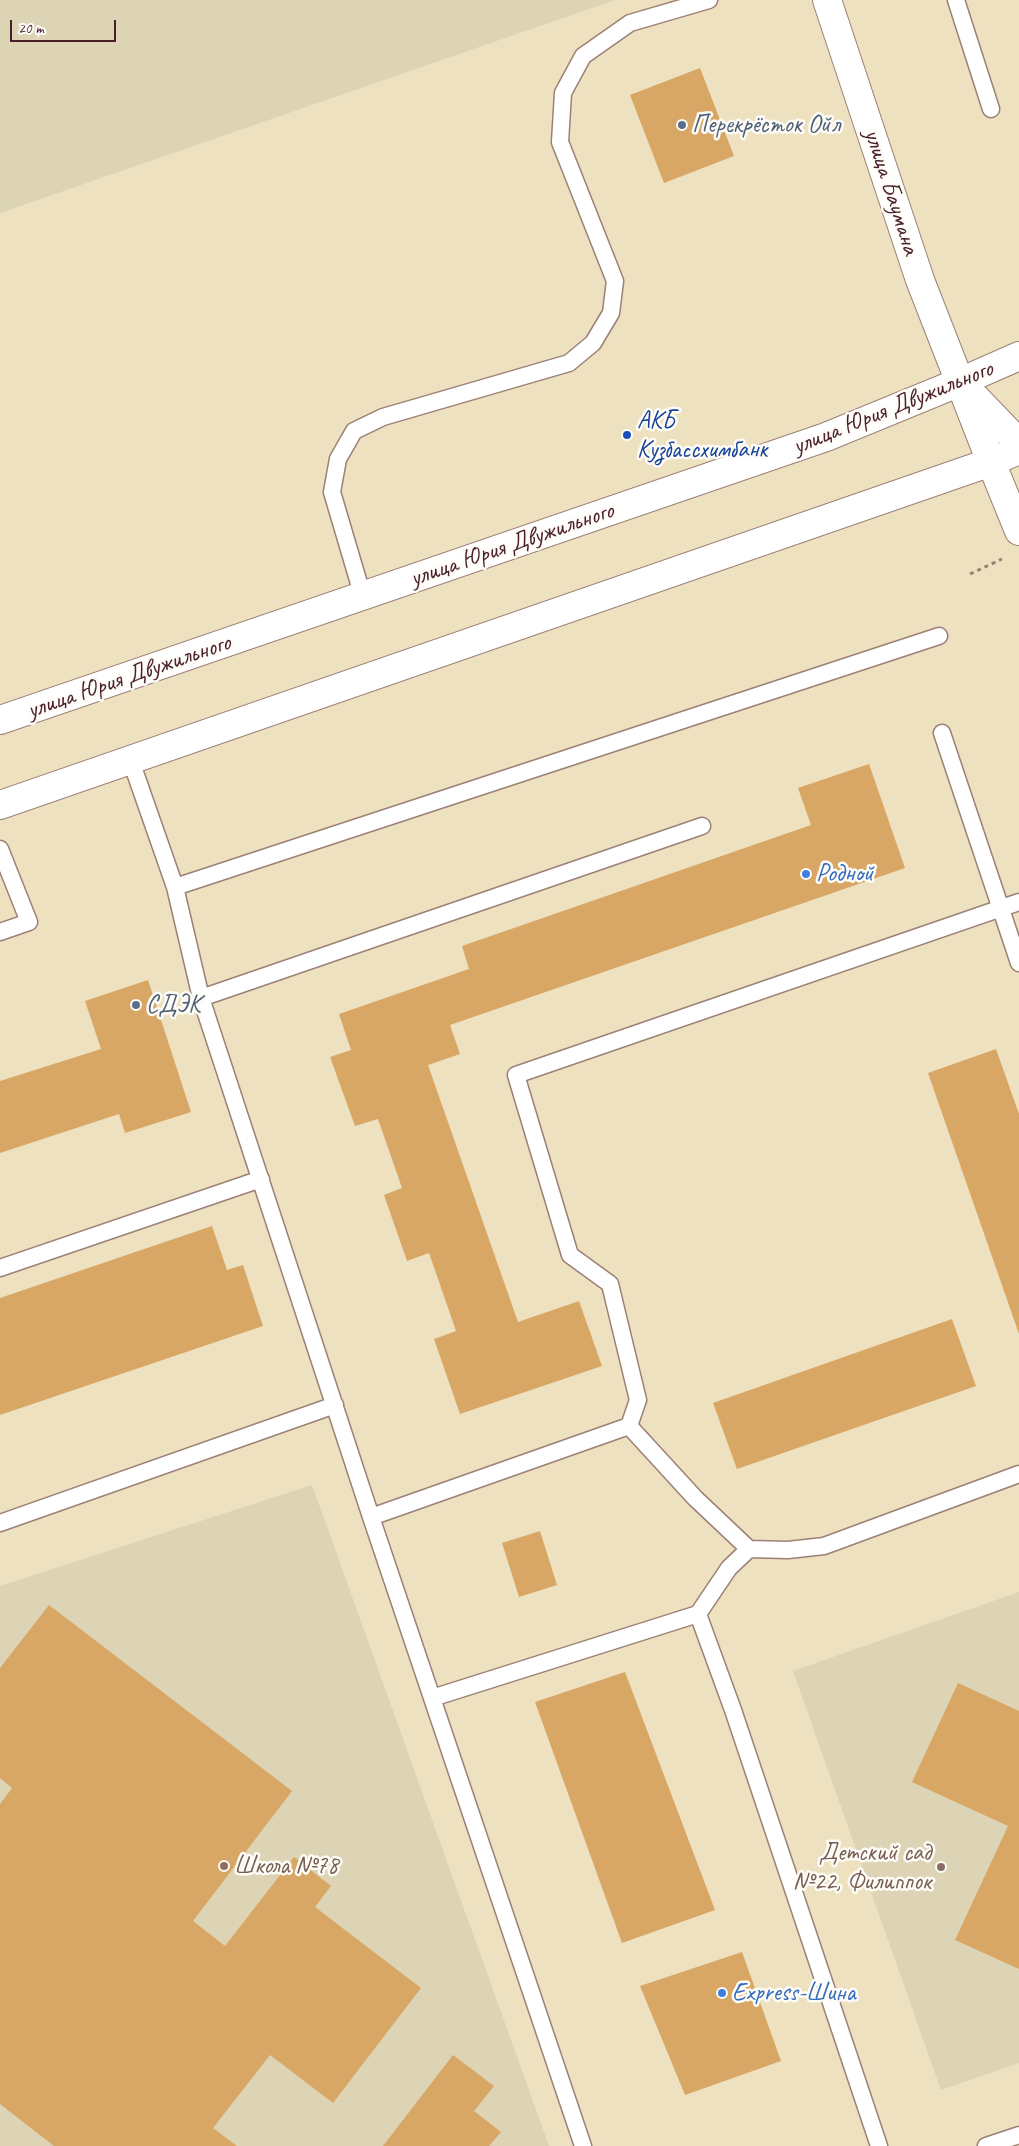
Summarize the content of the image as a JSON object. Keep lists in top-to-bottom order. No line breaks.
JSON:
{"streets":{"main road":["улица Баумана","улица Юрия Двужильного"]},"crossings":[["улица Баумана","улица Юрия Двужильного"]],"places":["Перекрёсток Ойл","АКБ Кузбассхимбанк","Родной","СДЭК","Школа №78","Детский сад №22, Филиппок","Express-Шина"],"scale_bar":"20 m"}
